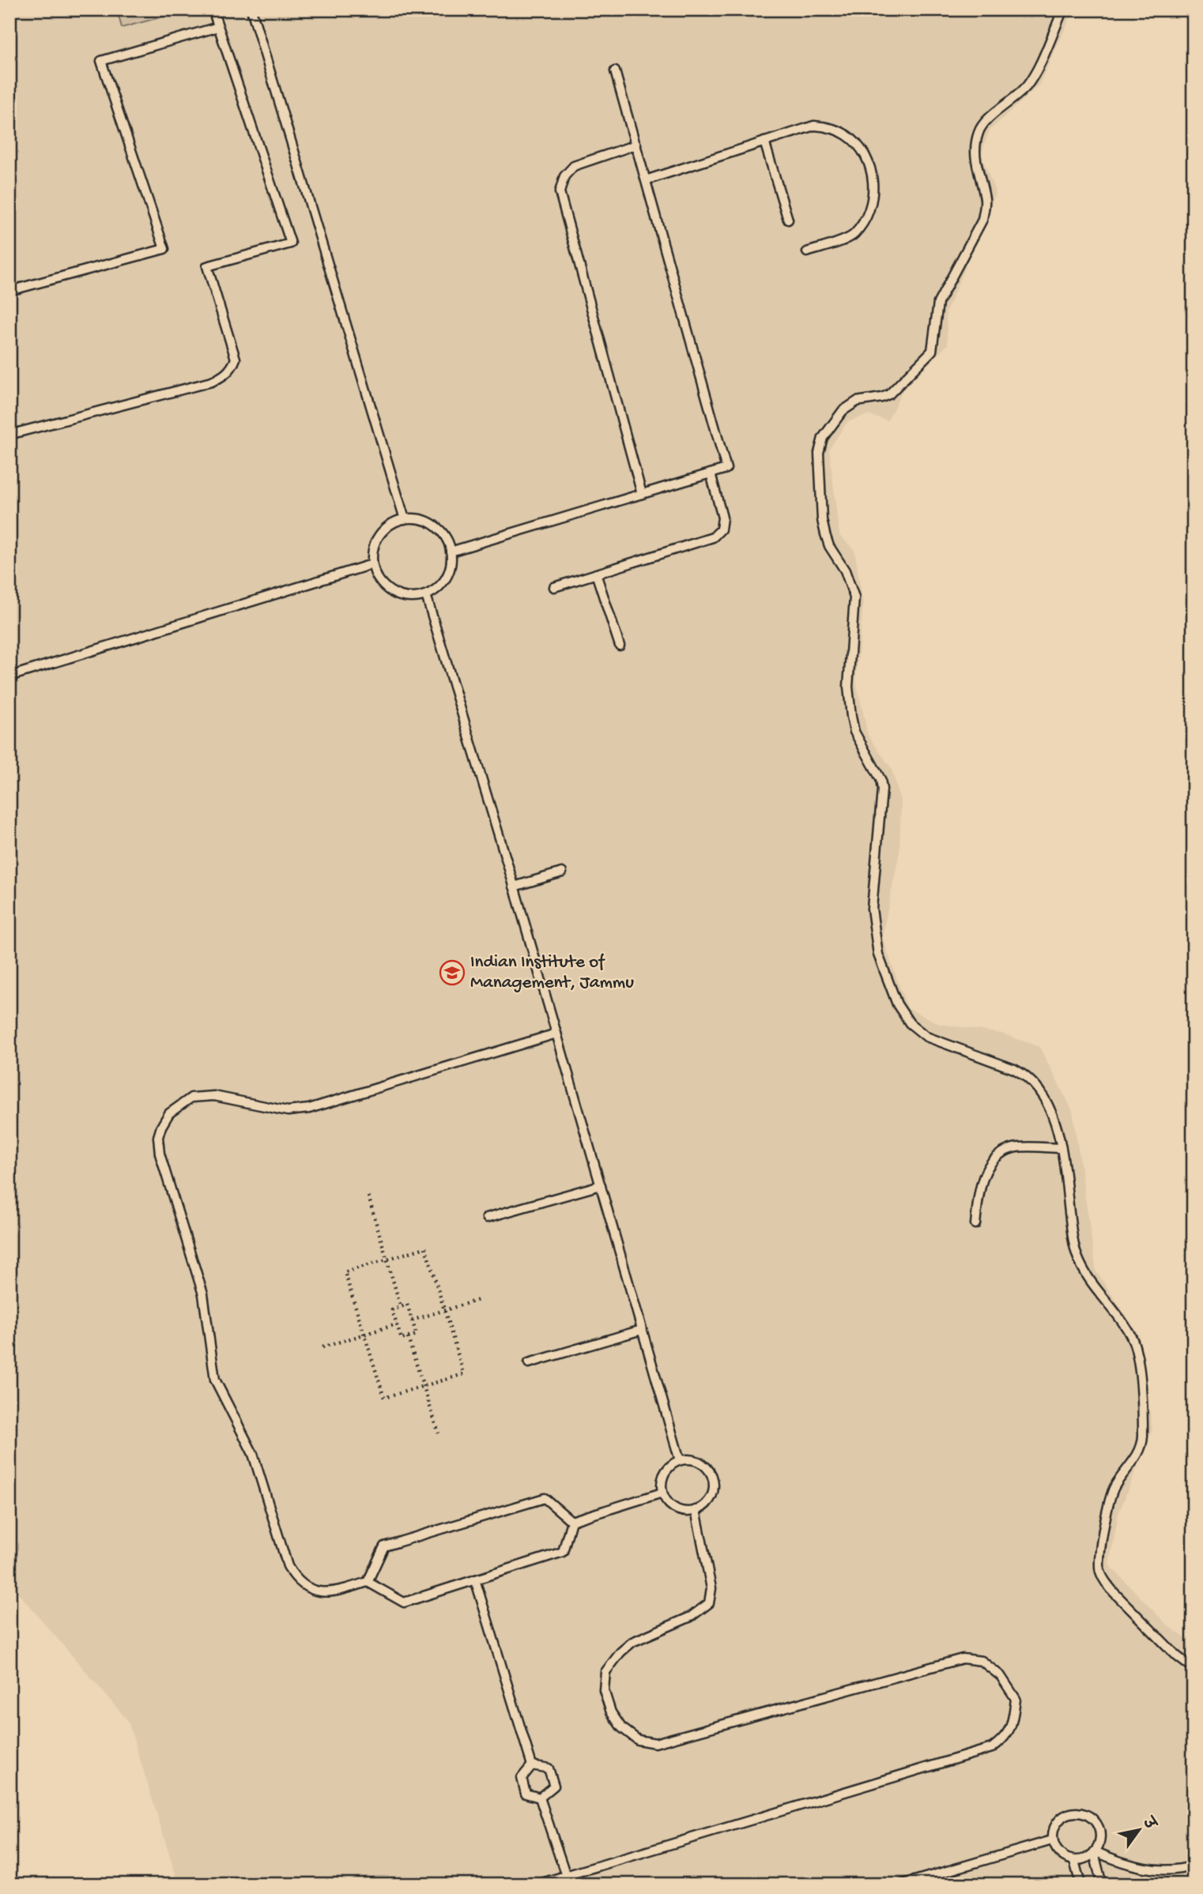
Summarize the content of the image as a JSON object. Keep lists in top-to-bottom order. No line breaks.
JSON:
{"places":{"school or university":["Indian Institute of Management, Jammu"]},"north":"top right"}
